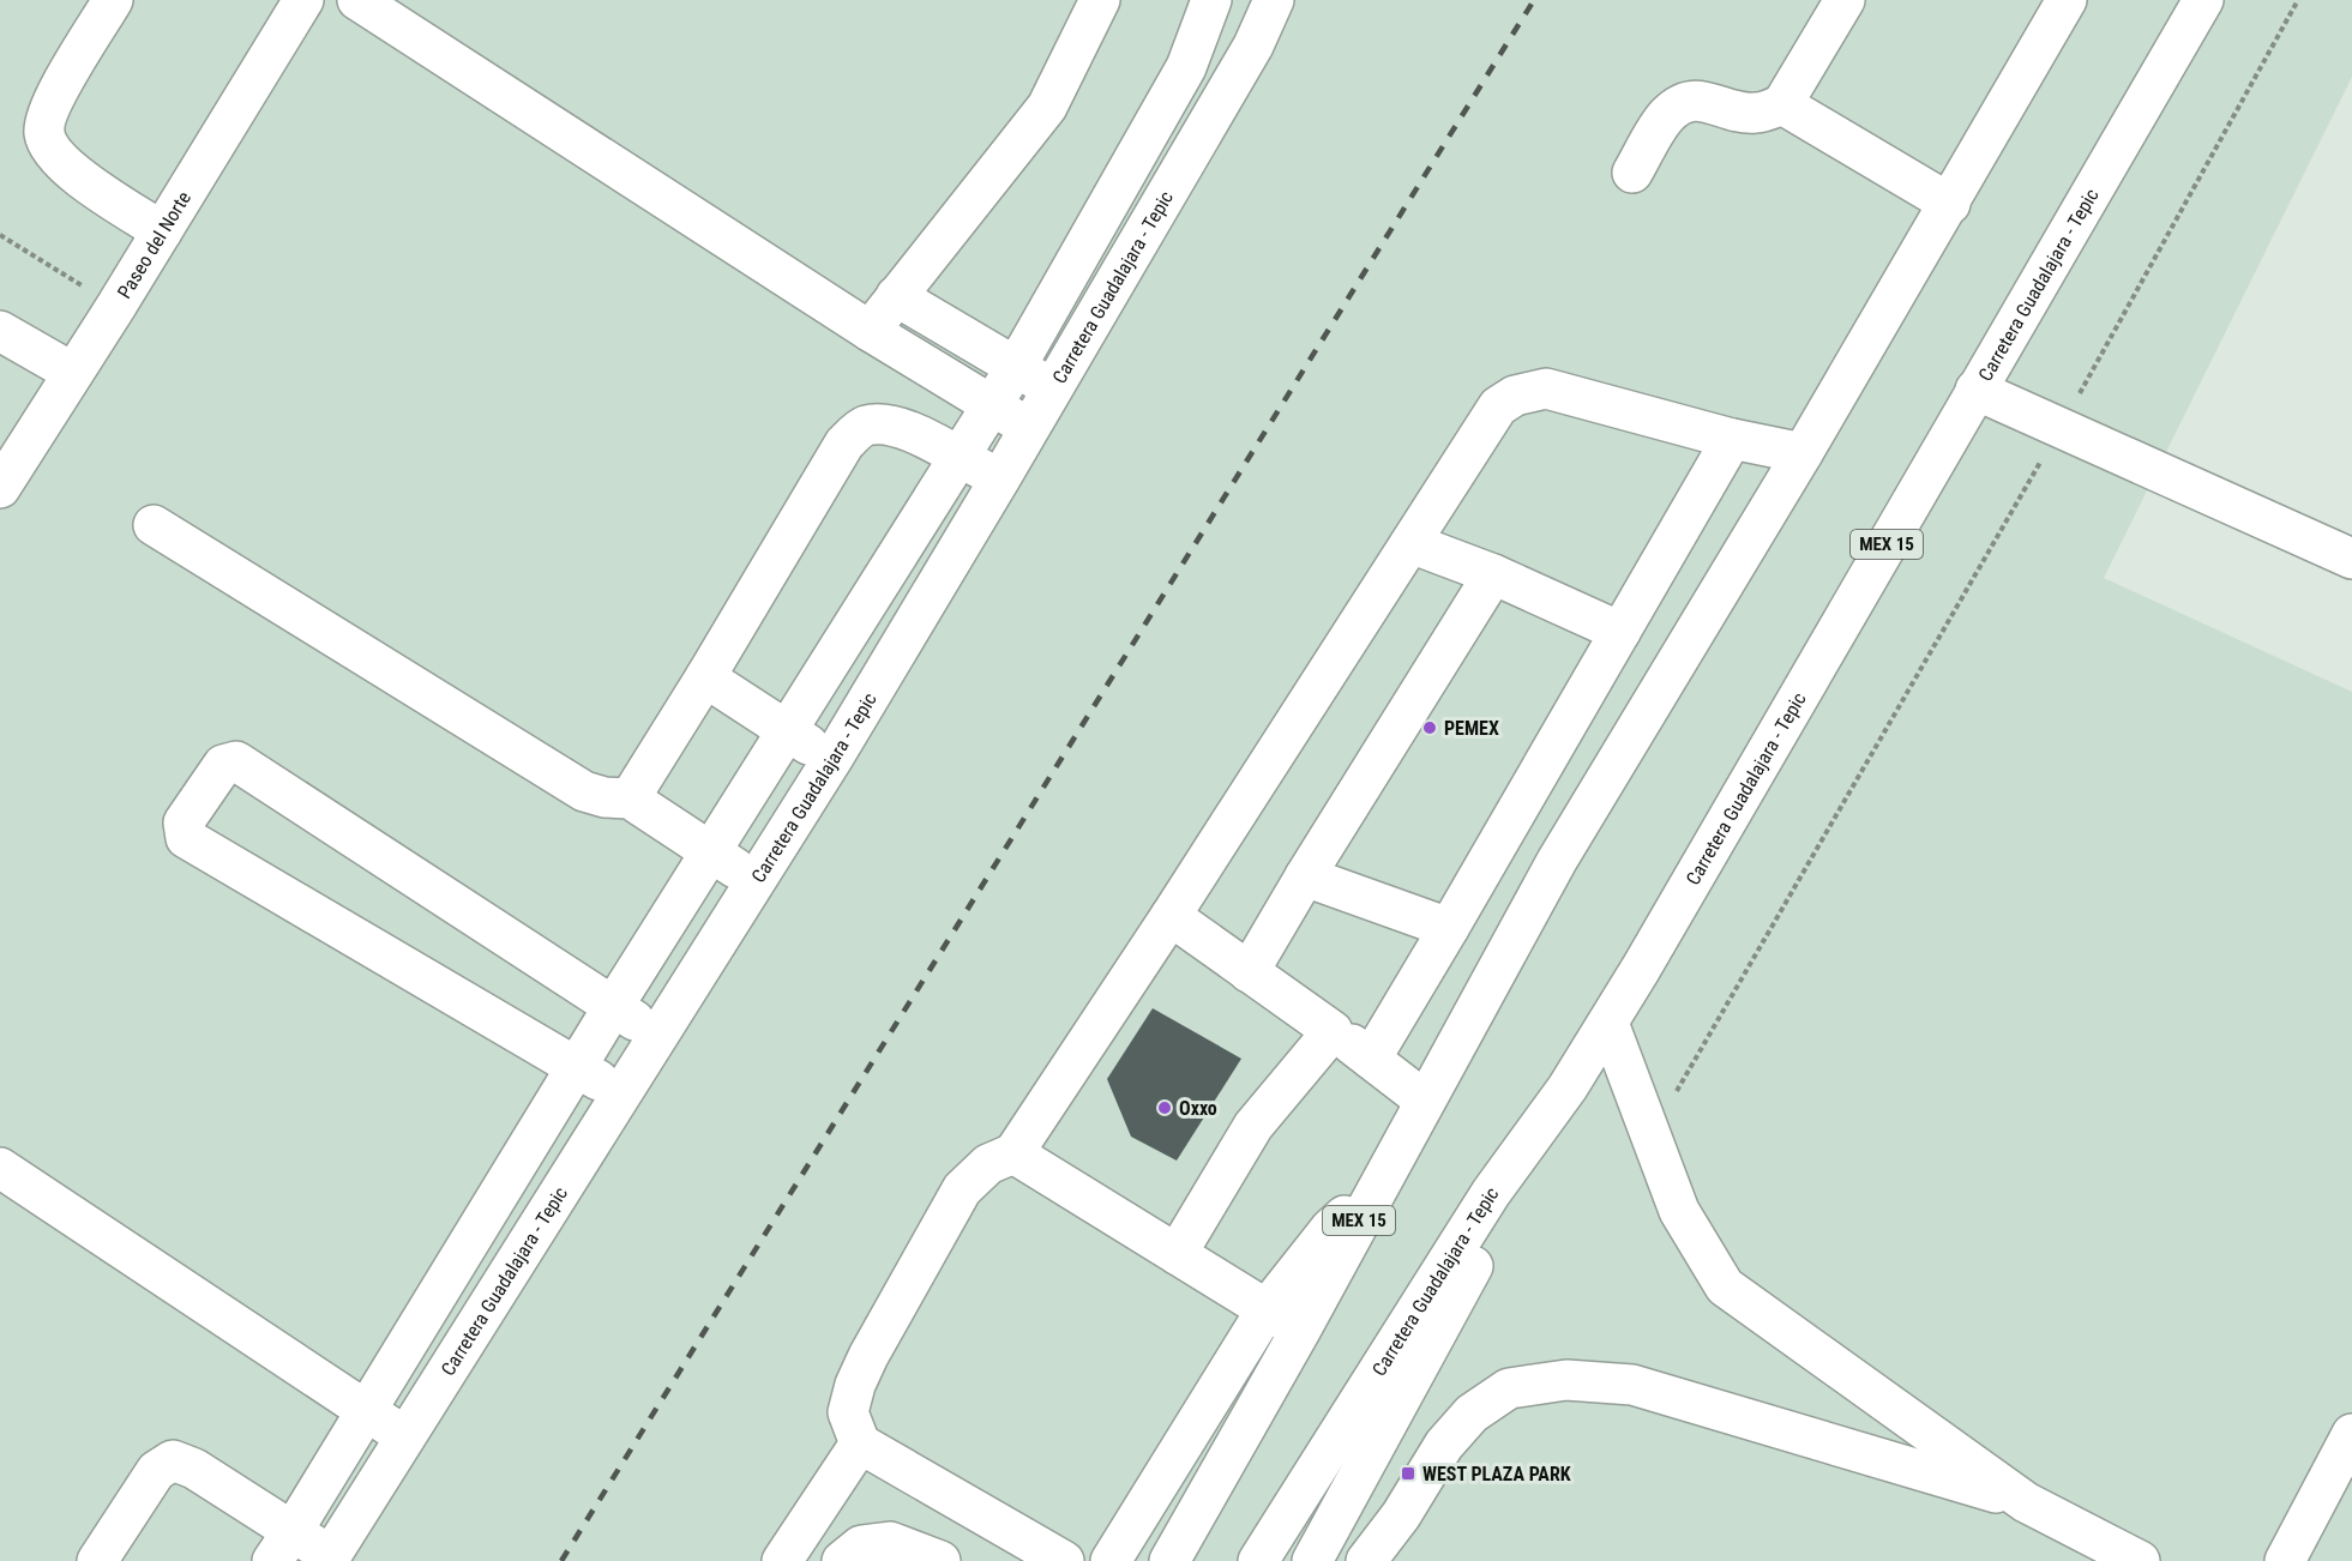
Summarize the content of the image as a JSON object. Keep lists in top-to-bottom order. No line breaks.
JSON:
{"streets":{"main road":["Paseo del Norte","Carretera Guadalajara - Tepic","MEX 15"]},"places":{"other":["PEMEX","Oxxo"],"transit":["WEST PLAZA PARK"]}}
